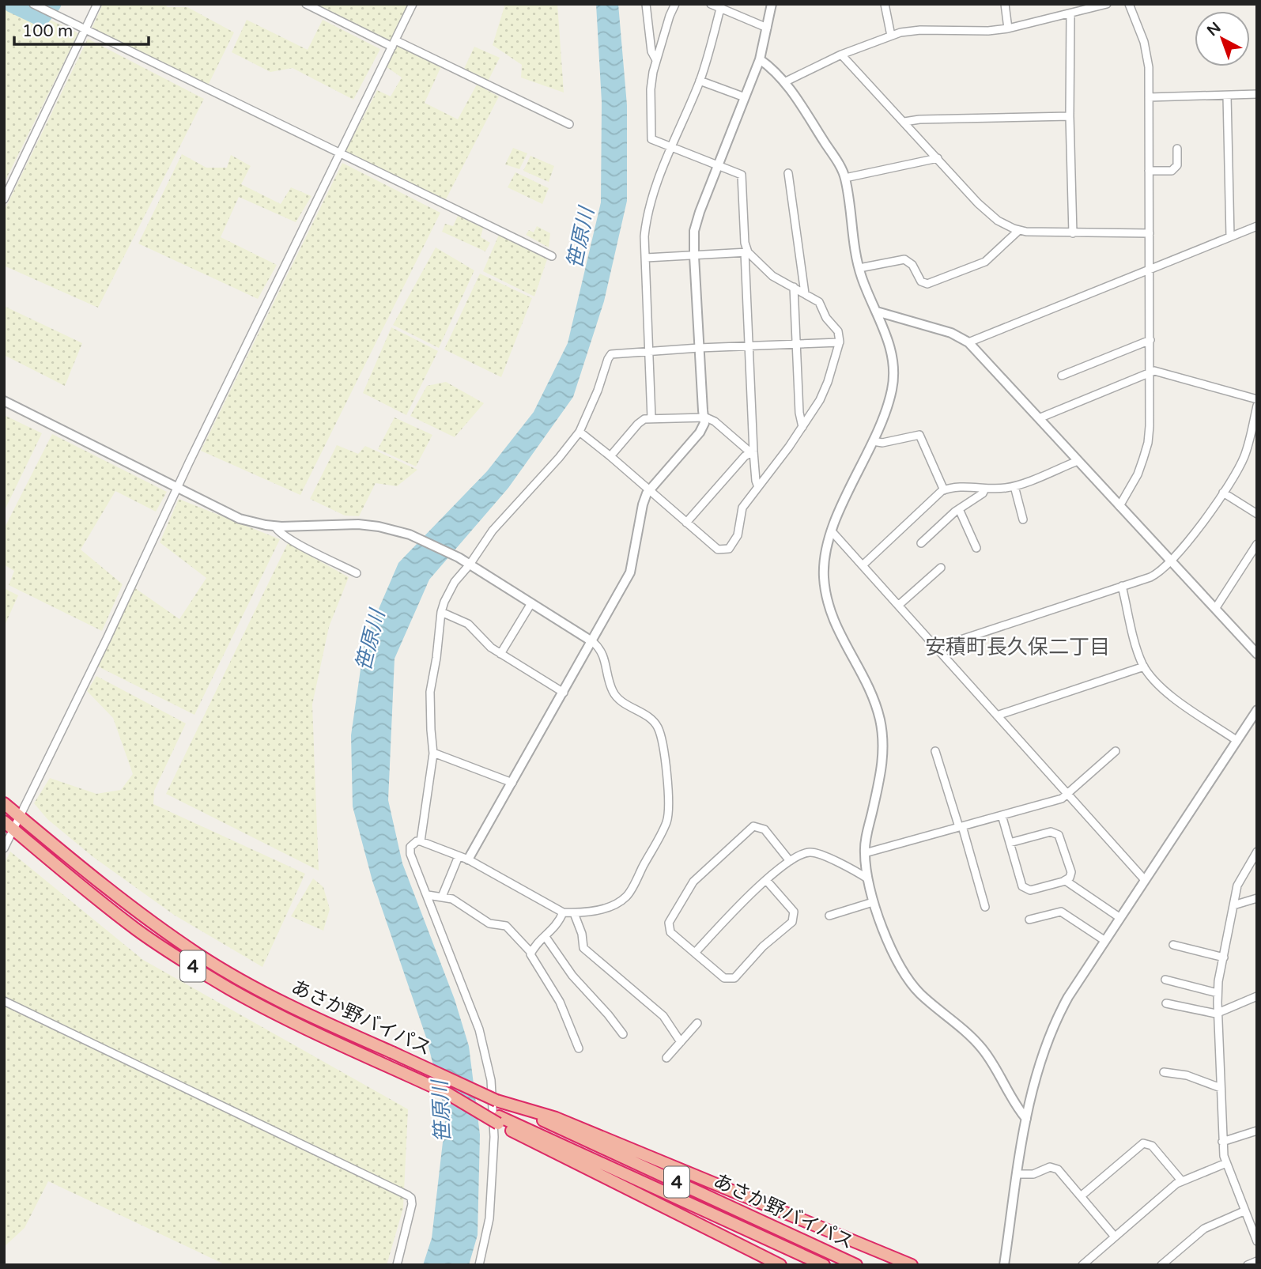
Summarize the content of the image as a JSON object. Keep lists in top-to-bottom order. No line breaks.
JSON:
{"streets":{"highway":["4","あさか野バイパス"]},"districts":["安積町長久保二丁目"],"water":["笹原川"],"scale_bar":"100 m","north":"top left"}
